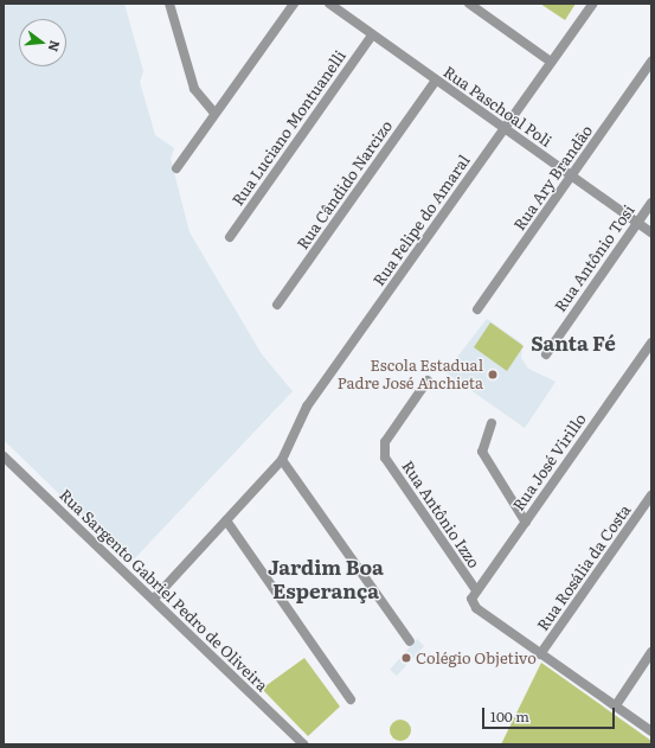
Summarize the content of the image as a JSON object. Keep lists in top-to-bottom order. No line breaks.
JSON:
{"streets":{"street":["Rua Paschoal Poli","Rua Luciano Montuanelli","Rua Ary Brandão","Rua Cândido Narcizo","Rua Felipe do Amaral","Rua Antônio Tosi","Rua José Virillo","Rua Antônio Izzo","Rua Rosália da Costa","Rua Sargento Gabriel Pedro de Oliveira"]},"crossings":[["Rua Paschoal Poli","Rua Luciano Montuanelli"],["Rua Paschoal Poli","Rua Ary Brandão"],["Rua Paschoal Poli","Rua Cândido Narcizo"],["Rua Paschoal Poli","Rua Felipe do Amaral"],["Rua Paschoal Poli","Rua Antônio Tosi"],["Rua Felipe do Amaral","Rua Sargento Gabriel Pedro de Oliveira"],["Rua José Virillo","Rua Antônio Izzo"],["Rua Antônio Izzo","Rua Rosália da Costa"]],"districts":["Santa Fé","Jardim Boa Esperança"],"places":["Escola Estadual Padre José Anchieta","Colégio Objetivo"],"scale_bar":"100 m","north":"right"}
